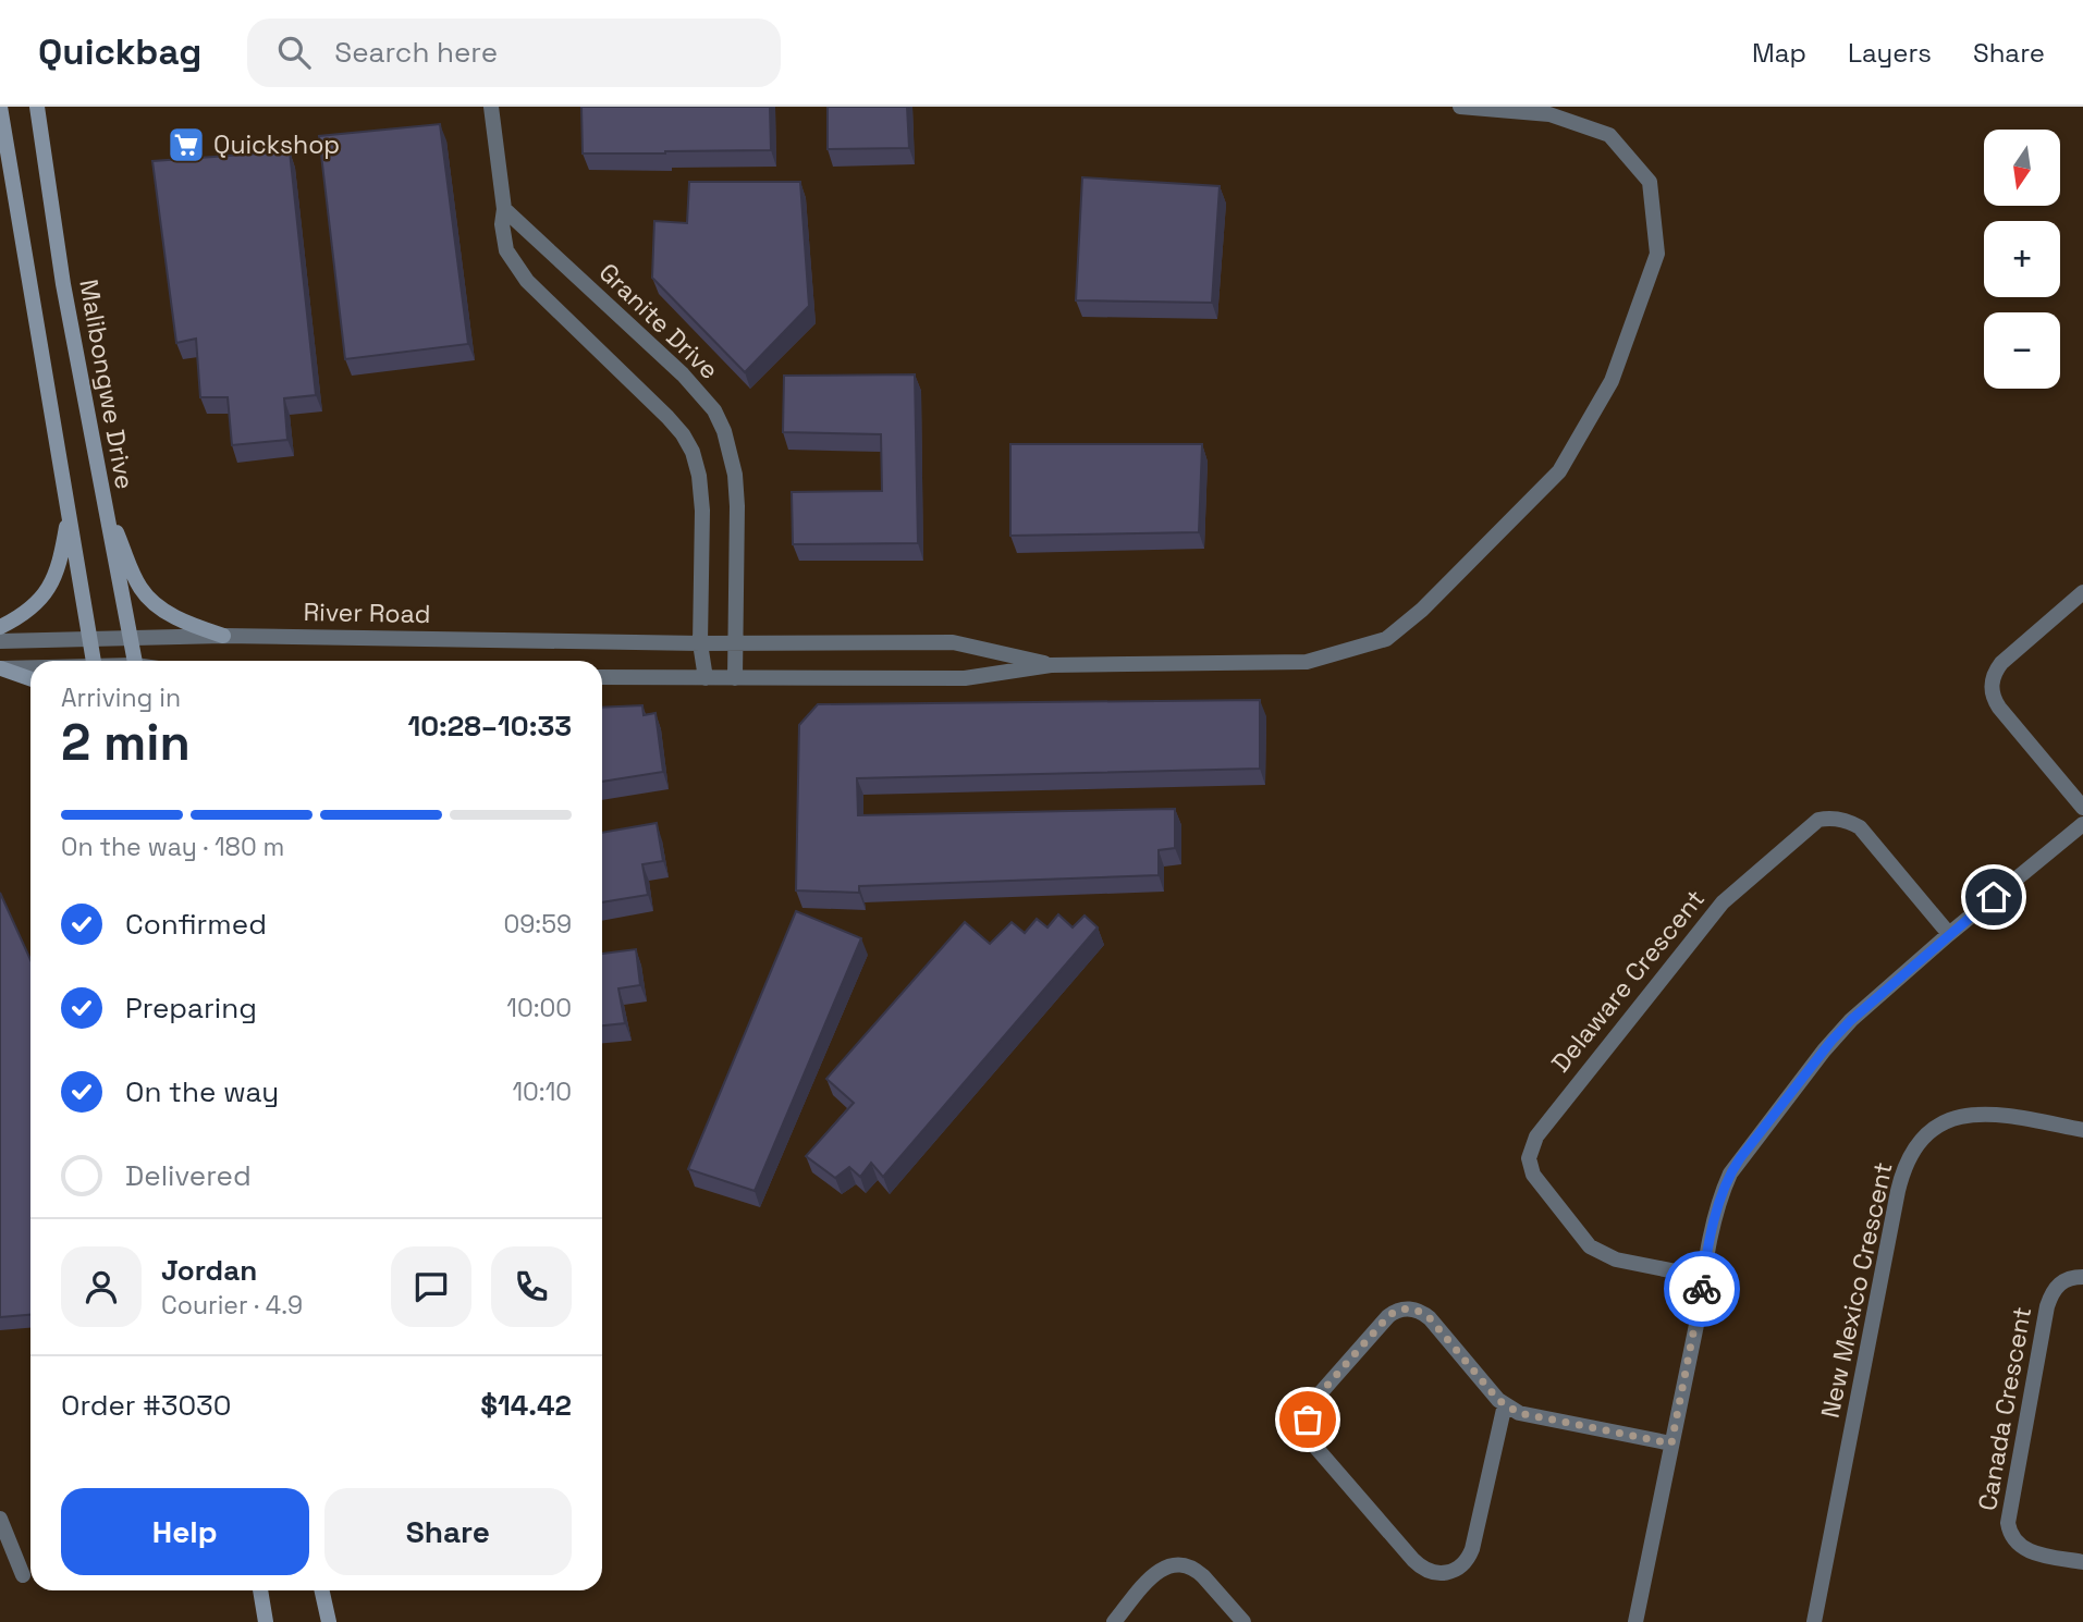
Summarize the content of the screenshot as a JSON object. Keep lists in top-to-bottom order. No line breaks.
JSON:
{"streets":{"main road":["Malibongwe Drive"],"street":["Granite Drive","River Road","Delaware Crescent","New Mexico Crescent","Canada Crescent"]},"crossings":[["Granite Drive","River Road"],["Malibongwe Drive","River Road"]],"places":{"supermarket":["Quickshop"]},"north":"bottom","page":{"header":"Quickbag","search":"Search here","nav":["Map","Layers","Share"],"map_buttons":["+","−"],"heading":["2 min","Arriving in","10:28–10:33"],"panel":["Jordan","Courier · 4.9","Order #3030","$14.42"],"bar":"On the way · 180 m","list":[["Confirmed","09:59"],["Preparing","10:00"],["On the way","10:10"],"Delivered"],"buttons":["Help","Share"]}}
